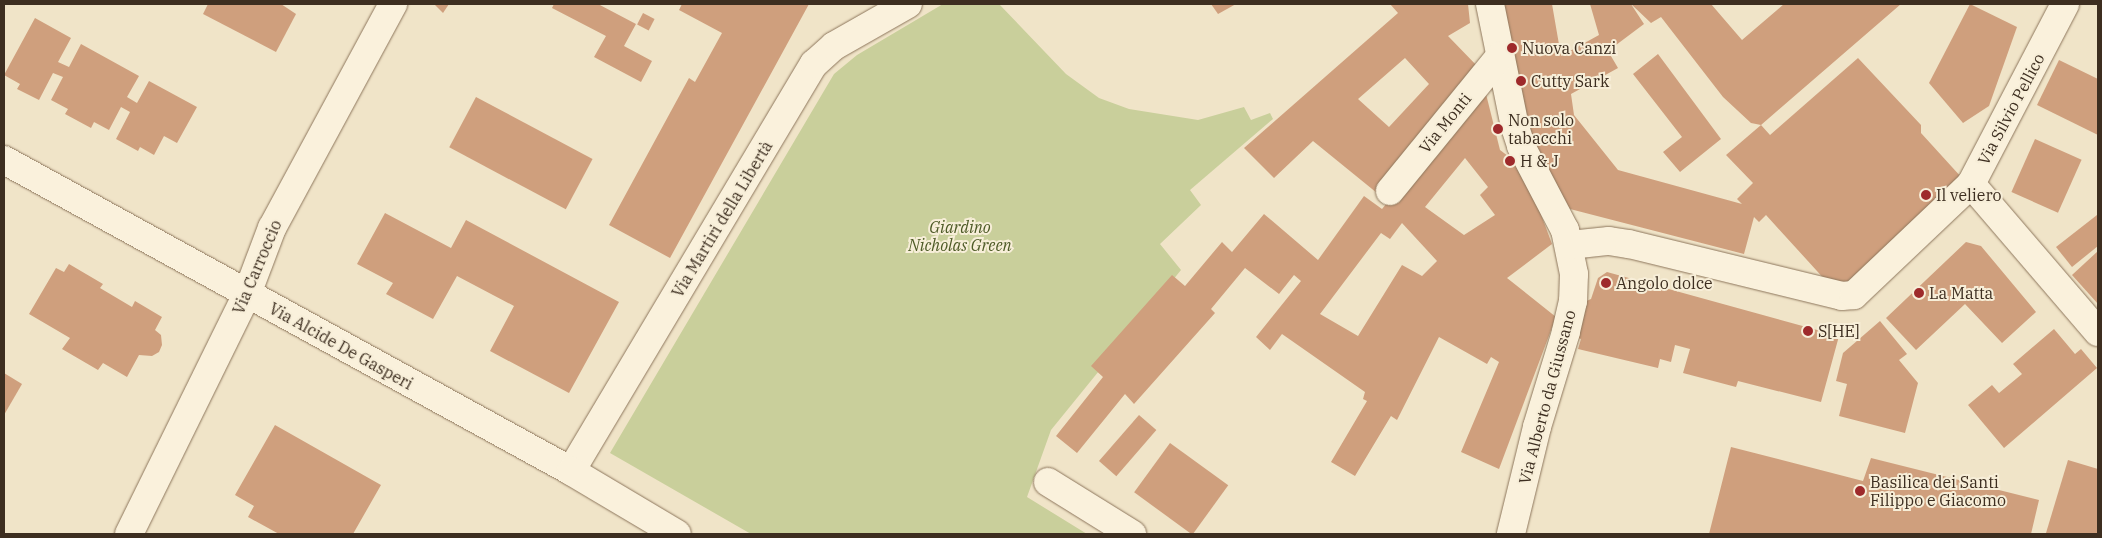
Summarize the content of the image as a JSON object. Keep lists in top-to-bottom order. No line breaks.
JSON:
{"streets":{"street":["Via Silvio Pellico","Via Monti","Via Martiri della Libertà","Via Carroccio","Via Alcide De Gasperi","Via Alberto da Giussano"]},"crossings":[["Via Silvio Pellico","Via Alberto da Giussano"],["Via Monti","Via Alberto da Giussano"],["Via Martiri della Libertà","Via Alcide De Gasperi"],["Via Carroccio","Via Alcide De Gasperi"]],"parks":["Giardino Nicholas Green"],"places":["Nuova Canzi","Cutty Sark","Non solo tabacchi","H & J","Il veliero","Angolo dolce","La Matta","S[HE]","Basilica dei Santi Filippo e Giacomo"]}
